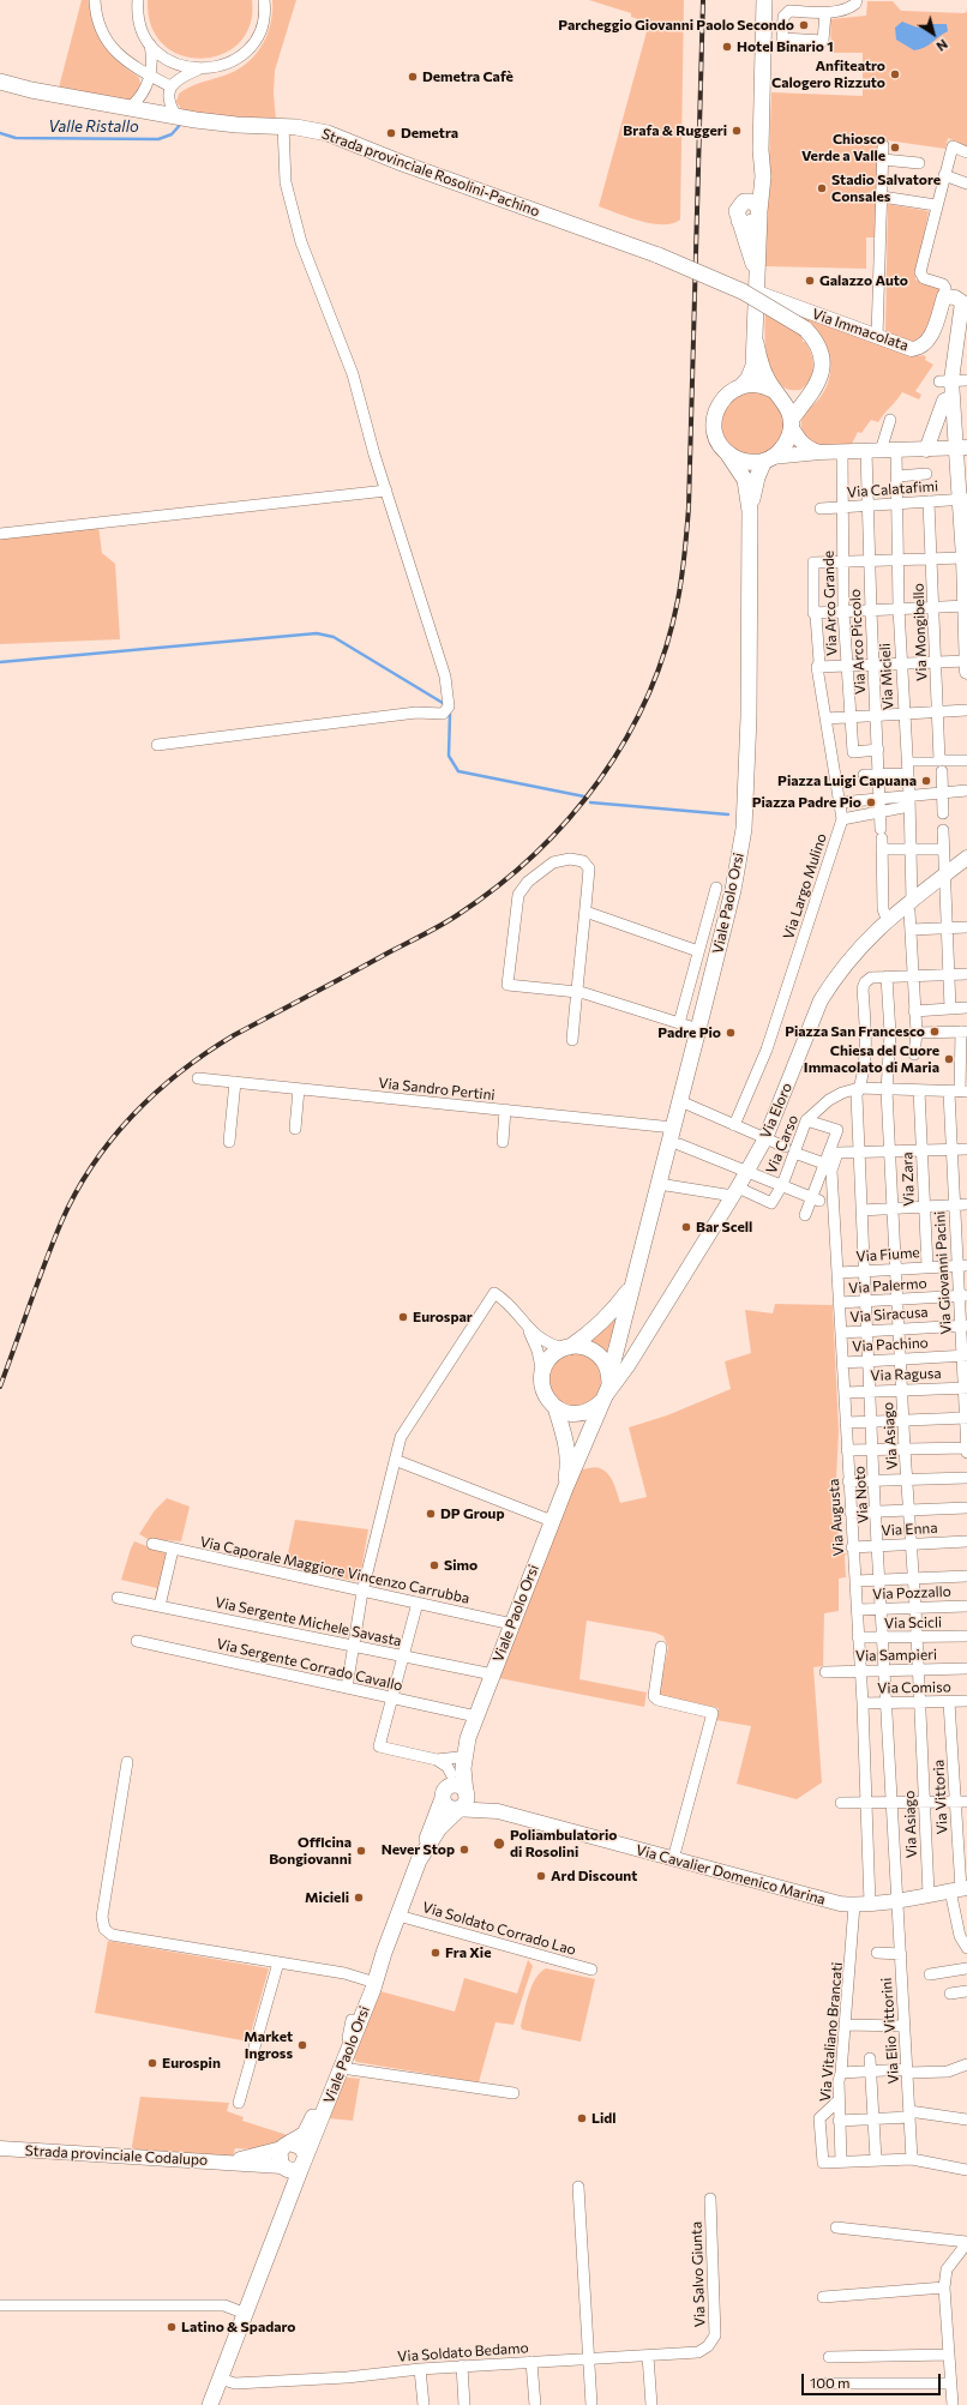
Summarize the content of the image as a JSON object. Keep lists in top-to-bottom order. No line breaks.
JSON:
{"streets":{"main road":["Strada provinciale Rosolini-Pachino","Viale Paolo Orsi"],"street":["Via Immacolata","Via Calatafimi","Via Arco Grande","Via Mongibello","Via Arco Piccolo","Via Micieli","Via Largo Mulino","Via Sandro Pertini","Via Eloro","Via Carso","Via Zara","Via Fiume","Via Giovanni Pacini","Via Palermo","Via Siracusa","Via Pachino","Via Ragusa","Via Asiago","Via Noto","Via Augusta","Via Enna","Via Caporale Maggiore Vincenzo Carrubba","Via Pozzallo","Via Sergente Michele Savasta","Via Scicli","Via Sampieri","Via Sergente Corrado Cavallo","Via Comiso","Via Vittoria","Via Cavalier Domenico Marina","Via Soldato Corrado Lao","Via Elio Vittorini","Via Vitaliano Brancati","Strada provinciale Codalupo","Via Salvo Giunta","Via Soldato Bedamo"]},"crossings":[["Via Calatafimi","Via Arco Grande"],["Via Calatafimi","Via Mongibello"],["Via Calatafimi","Via Arco Piccolo"],["Via Calatafimi","Via Micieli"],["Via Arco Grande","Via Arco Piccolo"],["Via Arco Grande","Via Largo Mulino"],["Via Arco Piccolo","Via Eloro"],["Via Micieli","Via Eloro"],["Viale Paolo Orsi","Via Sandro Pertini"],["Viale Paolo Orsi","Via Eloro"],["Viale Paolo Orsi","Via Caporale Maggiore Vincenzo Carrubba"],["Viale Paolo Orsi","Via Sergente Michele Savasta"],["Viale Paolo Orsi","Via Sergente Corrado Cavallo"],["Viale Paolo Orsi","Via Soldato Corrado Lao"],["Viale Paolo Orsi","Strada provinciale Codalupo"],["Via Sandro Pertini","Via Eloro"],["Via Sandro Pertini","Via Carso"],["Via Eloro","Via Carso"],["Via Carso","Via Noto"],["Via Zara","Via Fiume"],["Via Fiume","Via Giovanni Pacini"],["Via Fiume","Via Asiago"],["Via Fiume","Via Noto"],["Via Fiume","Via Augusta"],["Via Giovanni Pacini","Via Palermo"],["Via Giovanni Pacini","Via Siracusa"],["Via Giovanni Pacini","Via Pachino"],["Via Giovanni Pacini","Via Ragusa"],["Via Palermo","Via Asiago"],["Via Palermo","Via Noto"],["Via Palermo","Via Augusta"],["Via Siracusa","Via Asiago"],["Via Siracusa","Via Noto"],["Via Siracusa","Via Augusta"],["Via Pachino","Via Asiago"],["Via Pachino","Via Noto"],["Via Pachino","Via Augusta"],["Via Ragusa","Via Asiago"],["Via Ragusa","Via Noto"],["Via Ragusa","Via Augusta"],["Via Asiago","Via Noto"],["Via Asiago","Via Enna"],["Via Asiago","Via Pozzallo"],["Via Asiago","Via Scicli"],["Via Asiago","Via Sampieri"],["Via Asiago","Via Comiso"],["Via Asiago","Via Cavalier Domenico Marina"],["Via Noto","Via Augusta"],["Via Noto","Via Enna"],["Via Noto","Via Pozzallo"],["Via Noto","Via Scicli"],["Via Noto","Via Sampieri"],["Via Noto","Via Comiso"],["Via Noto","Via Cavalier Domenico Marina"],["Via Noto","Via Elio Vittorini"],["Via Augusta","Via Enna"],["Via Augusta","Via Pozzallo"],["Via Augusta","Via Scicli"],["Via Augusta","Via Sampieri"],["Via Augusta","Via Comiso"],["Via Augusta","Via Cavalier Domenico Marina"],["Via Comiso","Via Vittoria"],["Via Vittoria","Via Cavalier Domenico Marina"],["Via Cavalier Domenico Marina","Via Elio Vittorini"],["Via Cavalier Domenico Marina","Via Vitaliano Brancati"],["Via Salvo Giunta","Via Soldato Bedamo"]],"water":["Valle Ristallo"],"places":["Parcheggio Giovanni Paolo Secondo","Hotel Binario 1","Anfiteatro Calogero Rizzuto","Demetra Cafè","Brafa & Ruggeri","Demetra","Chiosco Verde a Valle","Stadio Salvatore Consales","Galazzo Auto","Piazza Luigi Capuana","Piazza Padre Pio","Piazza San Francesco","Padre Pio","Chiesa del Cuore Immacolato di Maria","Bar Scell","Eurospar","DP Group","Simo","Poliambulatorio di Rosolini","Never Stop","Officina Bongiovanni","Ard Discount","Micieli","Fra Xie","Market Ingross","Eurospin","Lidl","Latino & Spadaro"],"scale_bar":"100 m","north":"bottom right"}
